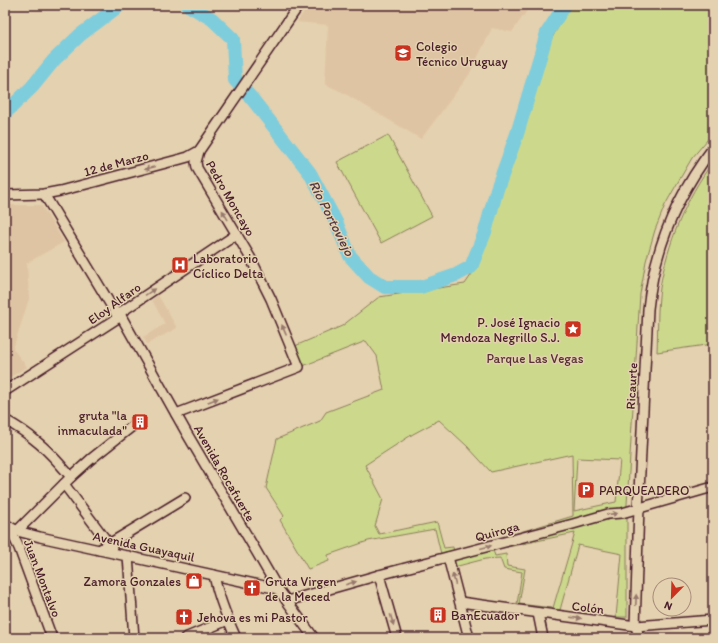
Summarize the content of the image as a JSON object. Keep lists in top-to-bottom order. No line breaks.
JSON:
{"streets":{"street":["12 de Marzo","Pedro Moncayo","Eloy Alfaro","Ricaurte","Avenida Rocafuerte","Quiroga","Avenida Guayaquil","Juan Montalvo","Colón"]},"crossings":[["12 de Marzo","Pedro Moncayo"],["12 de Marzo","Avenida Rocafuerte"],["Pedro Moncayo","Eloy Alfaro"],["Pedro Moncayo","Avenida Rocafuerte"],["Eloy Alfaro","Avenida Rocafuerte"],["Ricaurte","Quiroga"],["Ricaurte","Colón"],["Avenida Rocafuerte","Quiroga"],["Avenida Rocafuerte","Avenida Guayaquil"],["Avenida Guayaquil","Juan Montalvo"]],"one_way":["12 de Marzo","Eloy Alfaro","Quiroga","Colón"],"water":["Río Portoviejo"],"parks":["Parque Las Vegas"],"places":{"school or university":["Colegio Técnico Uruguay"],"hospital":["Laboratorio Cíclico Delta"],"place":["P. José Ignacio Mendoza Negrillo S.J."],"building":["gruta \"la inmaculada\"","BanEcuador"],"parking":["PARQUEADERO"],"shop":["Zamora Gonzales"],"church":["Gruta Virgen de la Meced","Jehova es mi Pastor"]},"north":"bottom left"}
